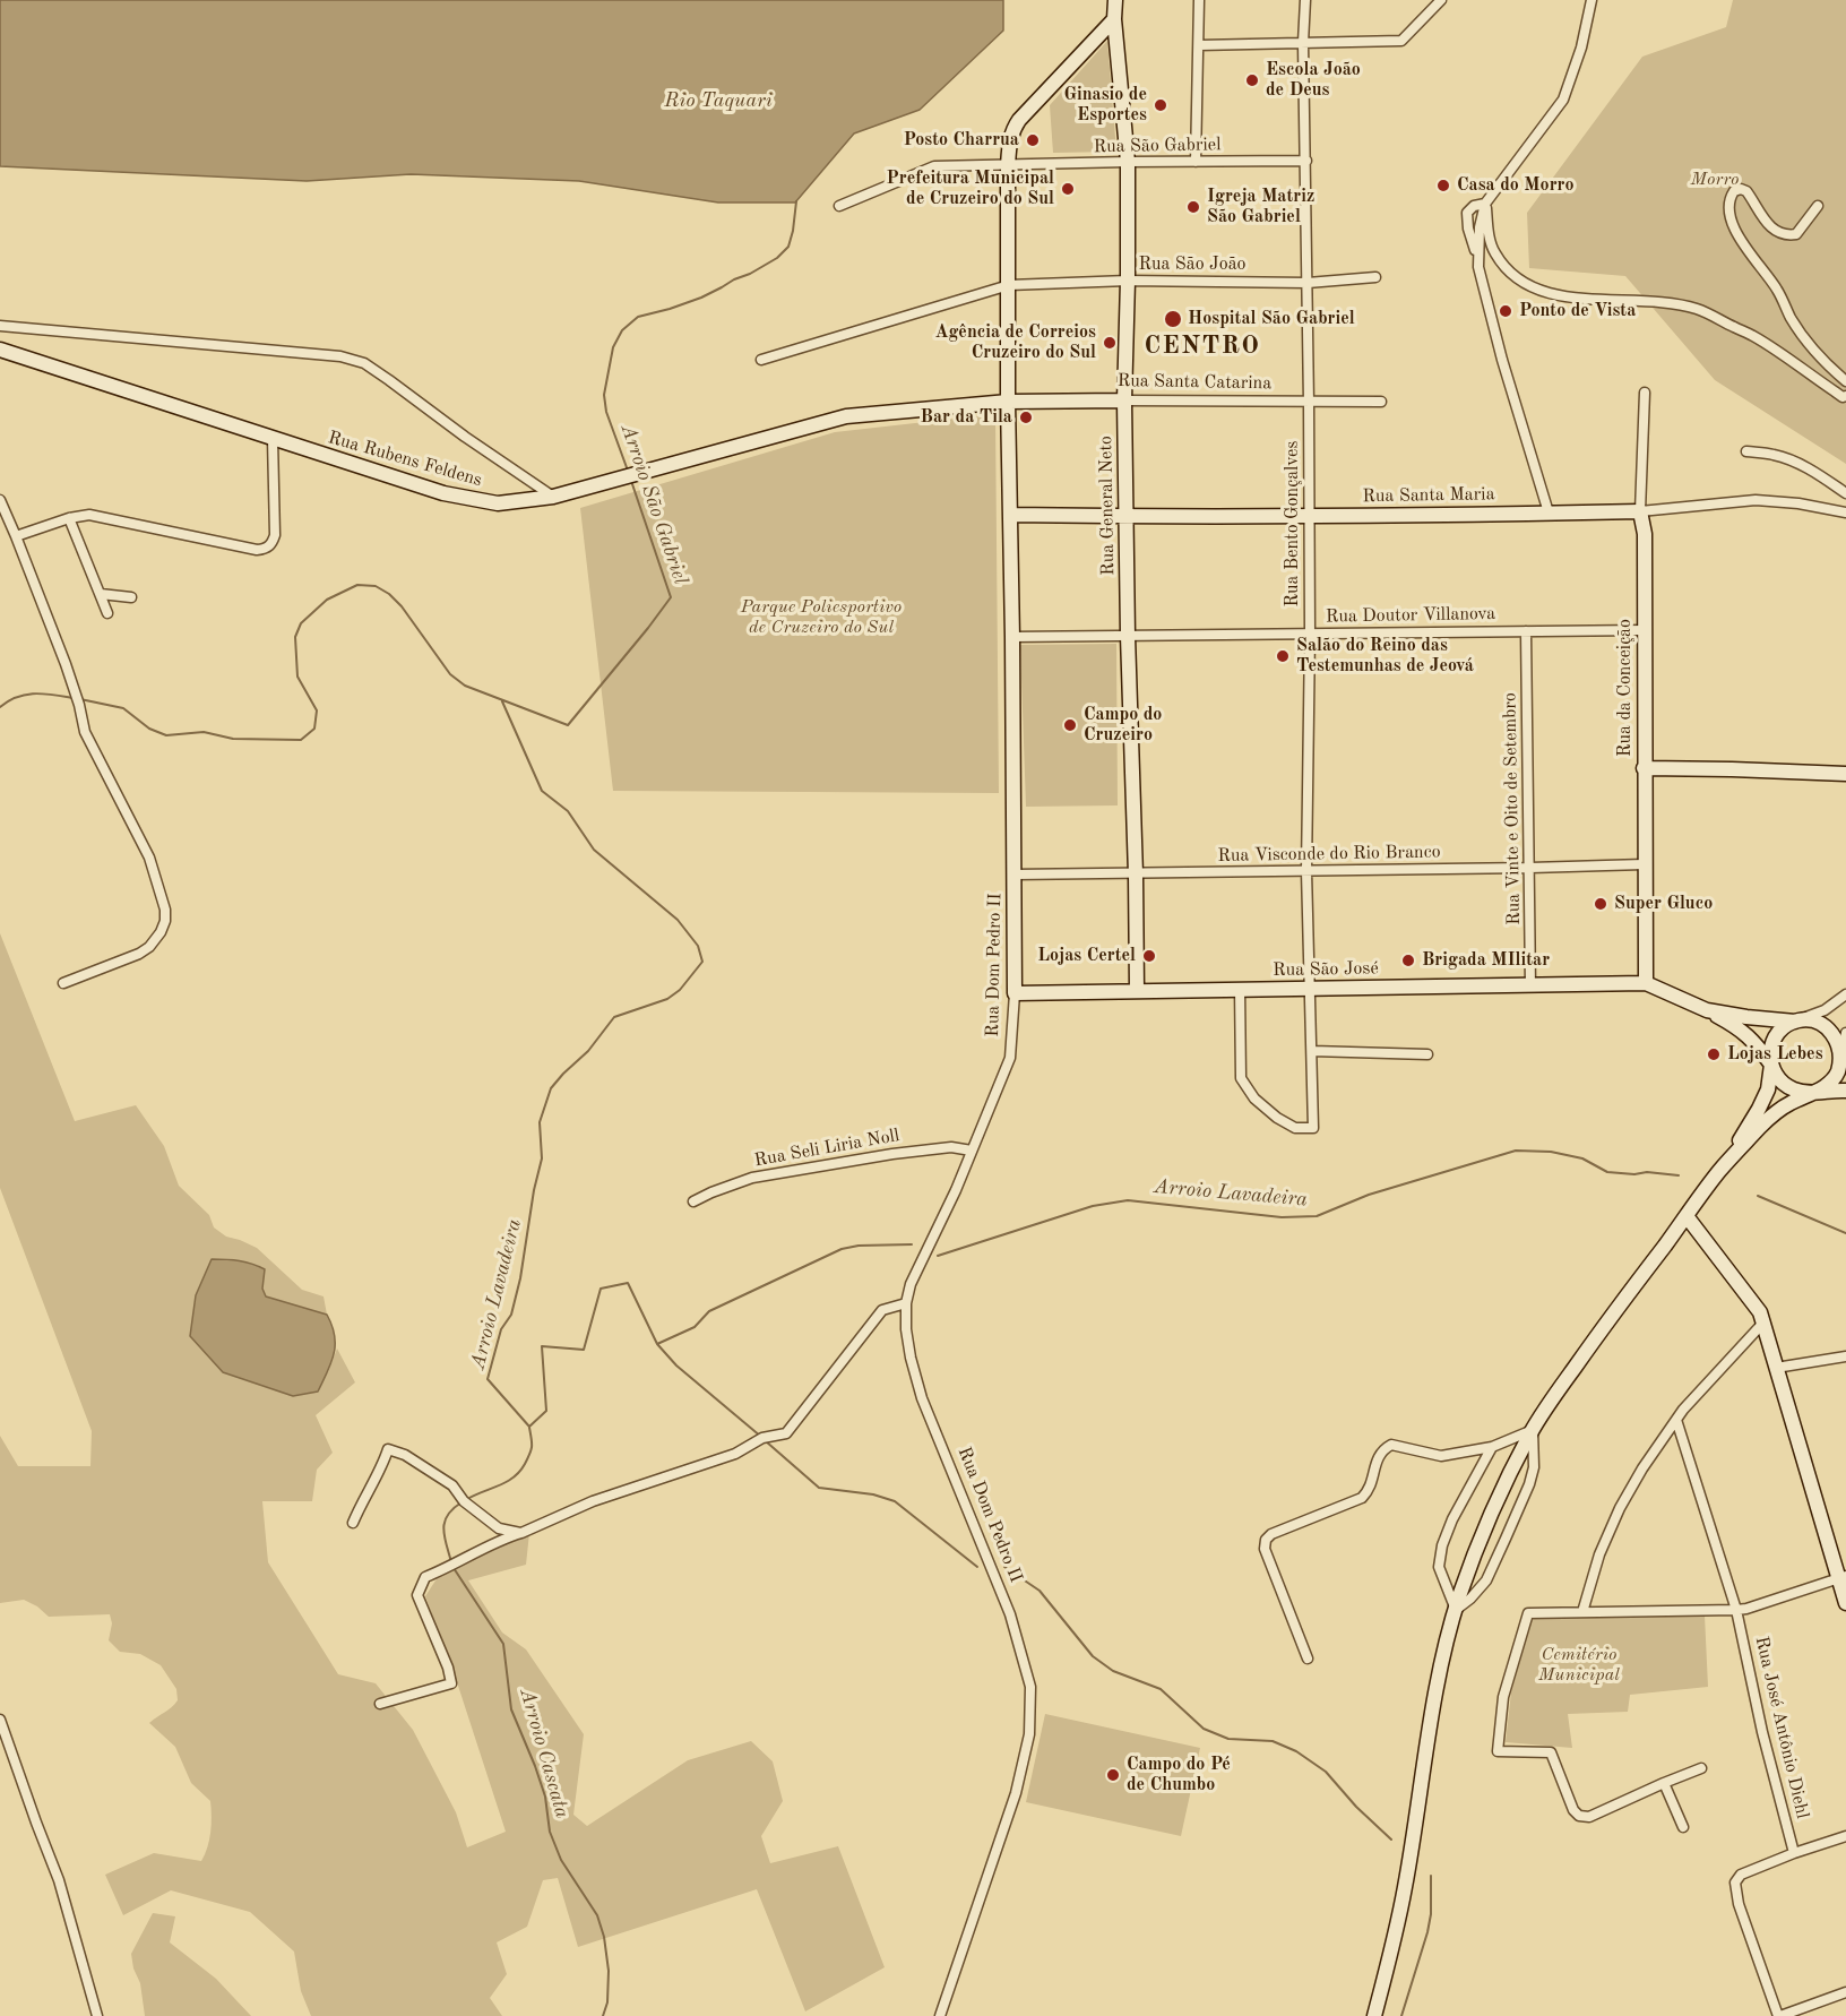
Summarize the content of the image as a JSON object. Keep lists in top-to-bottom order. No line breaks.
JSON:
{"streets":{"main road":["Rua Santa Catarina","Rua Rubens Feldens","Rua Santa Maria","Rua General Neto","Rua da Conceição","Rua Dom Pedro II","Rua São José"],"street":["Rua São Gabriel","Rua São João","Rua Bento Gonçalves","Rua Doutor Villanova","Rua Vinte e Oito de Setembro","Rua Visconde do Rio Branco","Rua Seli Liria Noll","Rua José Antônio Diehl"]},"crossings":[["Rua São Gabriel","Rua General Neto"],["Rua São Gabriel","Rua Bento Gonçalves"],["Rua São Gabriel","Rua Dom Pedro II"],["Rua São João","Rua General Neto"],["Rua São João","Rua Bento Gonçalves"],["Rua São João","Rua Dom Pedro II"],["Rua Santa Catarina","Rua Rubens Feldens"],["Rua Santa Catarina","Rua General Neto"],["Rua Santa Catarina","Rua Bento Gonçalves"],["Rua Santa Catarina","Rua Dom Pedro II"],["Rua Rubens Feldens","Rua Dom Pedro II"],["Rua Santa Maria","Rua General Neto"],["Rua Santa Maria","Rua Bento Gonçalves"],["Rua Santa Maria","Rua da Conceição"],["Rua Santa Maria","Rua Dom Pedro II"],["Rua General Neto","Rua Doutor Villanova"],["Rua General Neto","Rua Visconde do Rio Branco"],["Rua General Neto","Rua Dom Pedro II"],["Rua General Neto","Rua São José"],["Rua Bento Gonçalves","Rua Doutor Villanova"],["Rua Bento Gonçalves","Rua Visconde do Rio Branco"],["Rua Bento Gonçalves","Rua São José"],["Rua Doutor Villanova","Rua da Conceição"],["Rua Doutor Villanova","Rua Vinte e Oito de Setembro"],["Rua Doutor Villanova","Rua Dom Pedro II"],["Rua da Conceição","Rua Visconde do Rio Branco"],["Rua da Conceição","Rua São José"],["Rua Vinte e Oito de Setembro","Rua Visconde do Rio Branco"],["Rua Vinte e Oito de Setembro","Rua São José"],["Rua Visconde do Rio Branco","Rua Dom Pedro II"],["Rua Dom Pedro II","Rua São José"],["Rua Dom Pedro II","Rua Seli Liria Noll"]],"districts":["CENTRO"],"water":["Rio Taquari","Arroio São Gabriel","Arroio Lavadeira","Arroio Cascata"],"parks":["Morro","Parque Poliesportivo de Cruzeiro do Sul","Cemitério Municipal"],"places":["Escola João de Deus","Ginasio de Esportes","Posto Charrua","Casa do Morro","Prefeitura Municipal de Cruzeiro do Sul","Igreja Matriz São Gabriel","Ponto de Vista","Hospital São Gabriel","Agência de Correios Cruzeiro do Sul","Bar da Tila","Salão do Reino das Testemunhas de Jeová","Campo do Cruzeiro","Super Gluco","Lojas Certel","Brigada MIlitar","Lojas Lebes","Campo do Pé de Chumbo"]}
